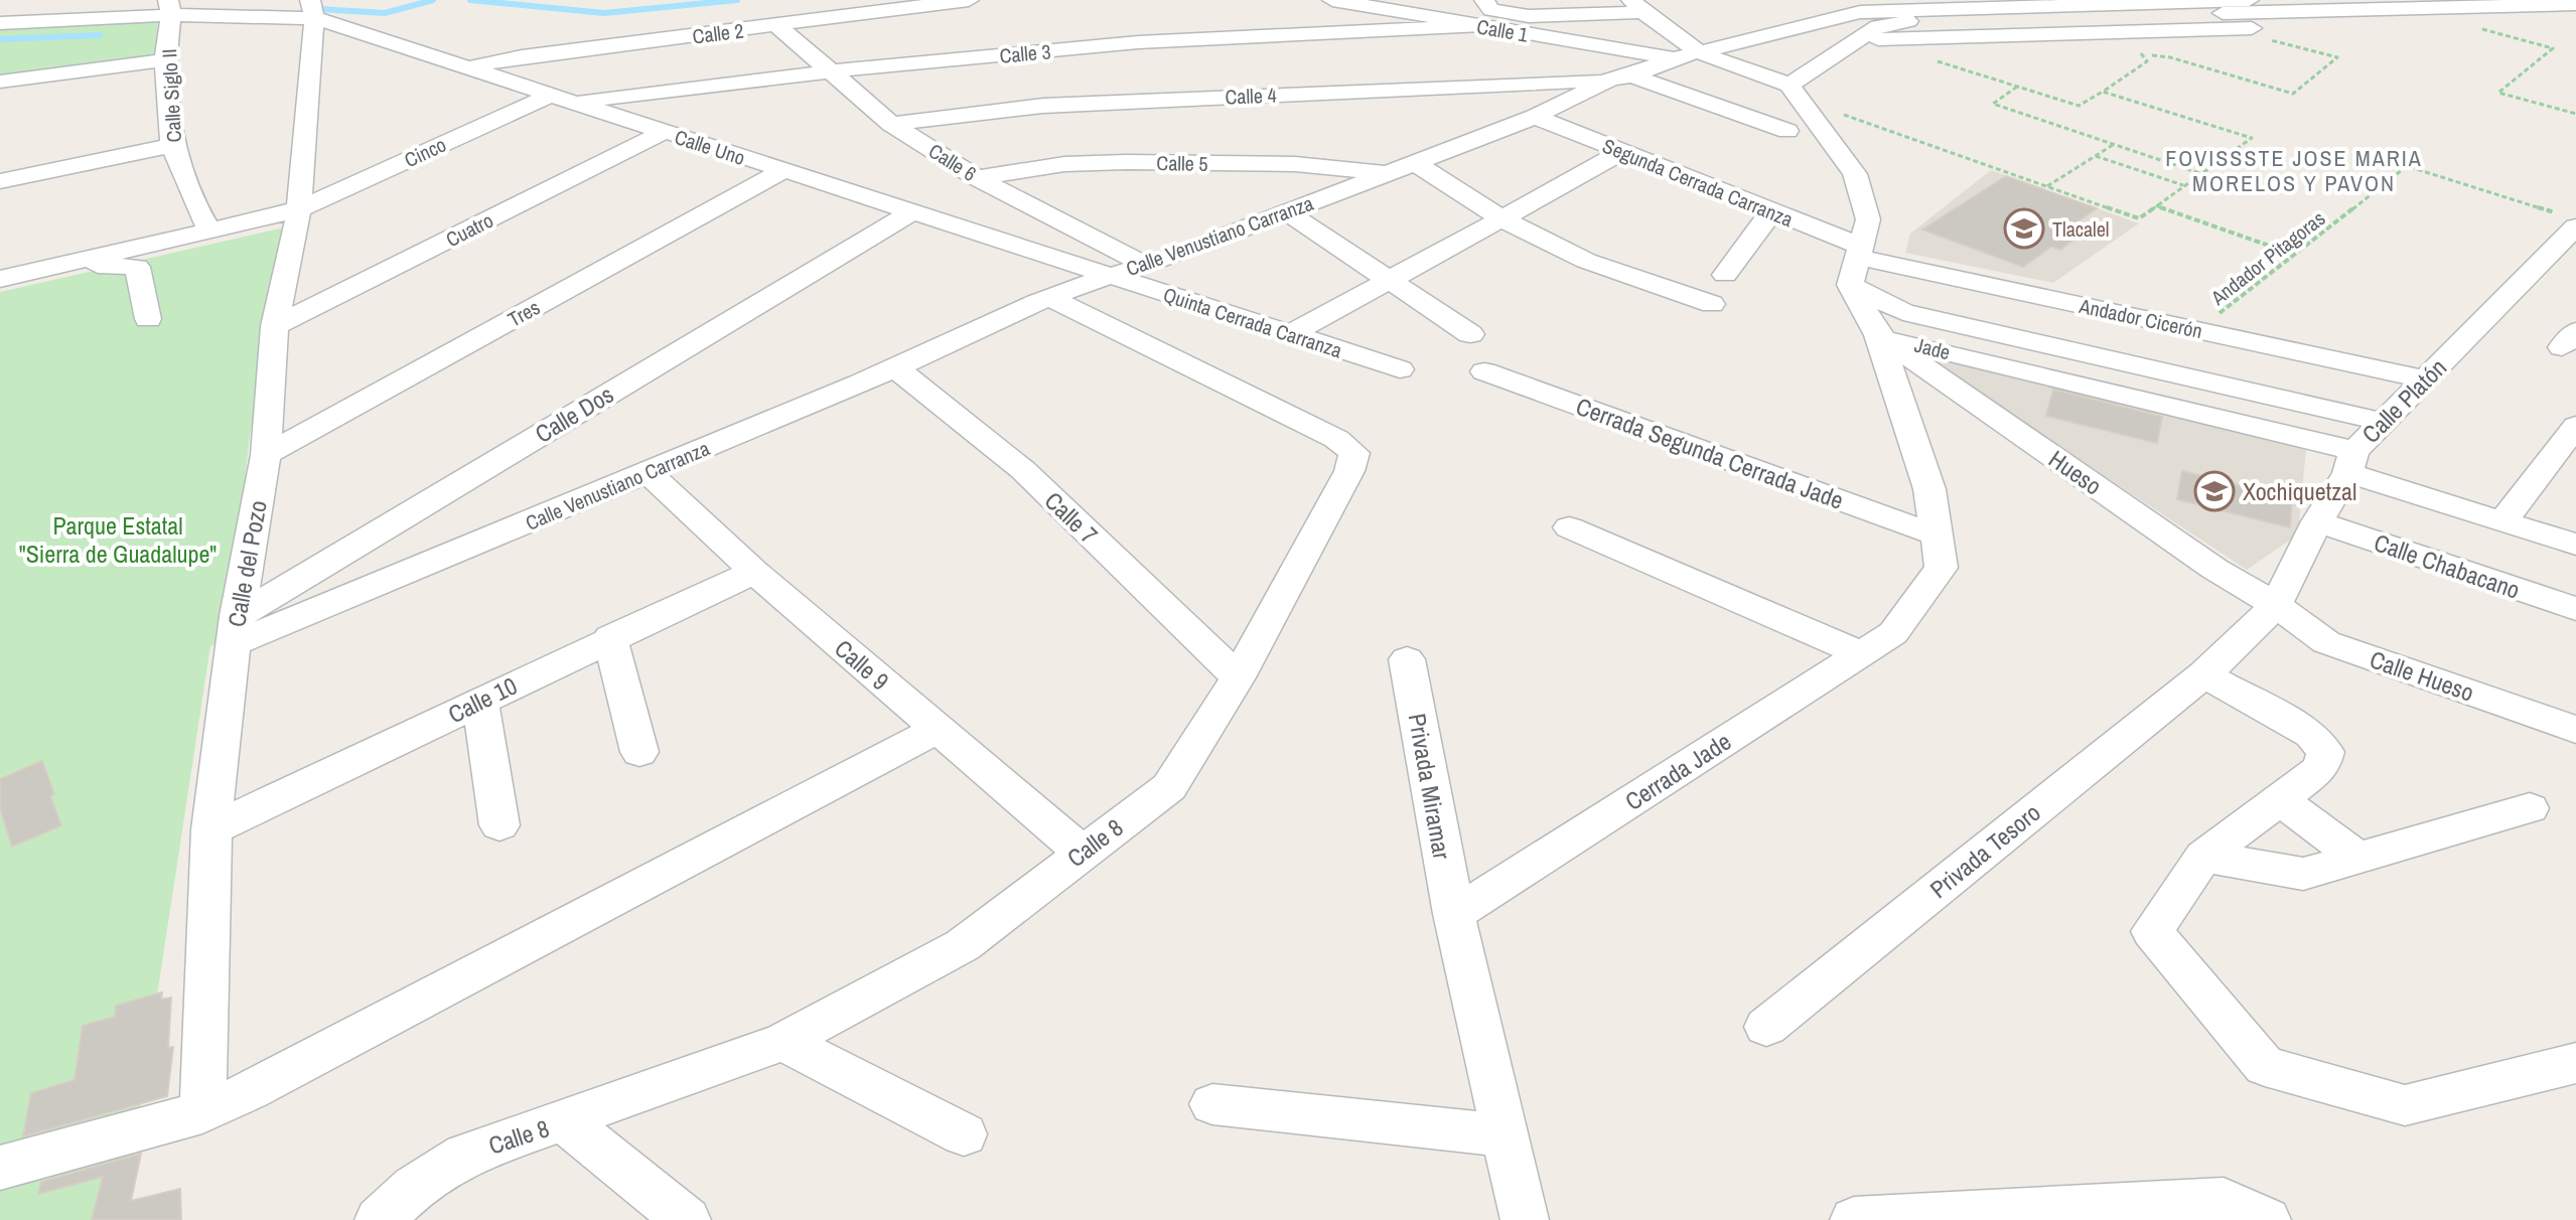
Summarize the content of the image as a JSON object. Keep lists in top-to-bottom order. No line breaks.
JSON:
{"streets":{"street":["Calle 1","Calle 2","Calle 3","Calle Siglo II","Calle 4","Calle Uno","Cinco","Calle 6","Calle 5","Segunda Cerrada Carranza","Cuatro","Calle Venustiano Carranza","Tres","Andador Cicerón","Quinta Cerrada Carranza","Jade","Calle Platón","Calle Dos","Cerrada Segunda Cerrada Jade","Hueso","Calle 7","Calle del Pozo","Calle Chabacano","Calle 9","Calle Hueso","Calle 10","Cerrada Jade","Privada Miramar","Calle 8","Privada Tesoro"],"path":["Andador Pitagoras"]},"crossings":[["Calle 1","Calle 3"],["Calle 1","Calle Venustiano Carranza"],["Calle 2","Calle Uno"],["Calle 2","Calle 6"],["Calle 3","Calle Uno"],["Calle 3","Cinco"],["Calle 3","Calle 6"],["Calle Siglo II","Calle Uno"],["Calle Siglo II","Cinco"],["Calle 4","Calle 6"],["Calle 4","Calle Venustiano Carranza"],["Calle Uno","Cinco"],["Calle Uno","Cuatro"],["Calle Uno","Calle Venustiano Carranza"],["Calle Uno","Tres"],["Calle Uno","Quinta Cerrada Carranza"],["Calle Uno","Calle Dos"],["Calle Uno","Calle del Pozo"],["Cinco","Calle del Pozo"],["Calle 6","Calle 5"],["Calle 6","Calle Venustiano Carranza"],["Calle 5","Calle Venustiano Carranza"],["Segunda Cerrada Carranza","Calle Venustiano Carranza"],["Segunda Cerrada Carranza","Andador Cicerón"],["Cuatro","Calle del Pozo"],["Calle Venustiano Carranza","Quinta Cerrada Carranza"],["Calle Venustiano Carranza","Calle Dos"],["Calle Venustiano Carranza","Calle 7"],["Calle Venustiano Carranza","Calle del Pozo"],["Calle Venustiano Carranza","Calle 9"],["Calle Venustiano Carranza","Calle 8"],["Andador Pitagoras","Andador Cicerón"],["Andador Pitagoras","Calle Platón"],["Tres","Calle del Pozo"],["Andador Cicerón","Calle Platón"],["Jade","Calle Platón"],["Jade","Hueso"],["Jade","Cerrada Jade"],["Calle Platón","Hueso"],["Calle Platón","Calle Chabacano"],["Calle Platón","Calle Hueso"],["Calle Platón","Privada Tesoro"],["Calle Dos","Calle del Pozo"],["Cerrada Segunda Cerrada Jade","Cerrada Jade"],["Hueso","Calle Hueso"],["Hueso","Cerrada Jade"],["Hueso","Privada Tesoro"],["Calle 7","Calle 8"],["Calle del Pozo","Calle 10"],["Calle 9","Calle 10"],["Calle 9","Calle 8"],["Calle Hueso","Privada Tesoro"],["Cerrada Jade","Privada Miramar"]],"districts":["FOVISSSTE JOSE MARIA MORELOS Y PAVON"],"parks":["Parque Estatal \"Sierra de Guadalupe\""],"places":{"school or university":["Tlacalel","Xochiquetzal"]}}
